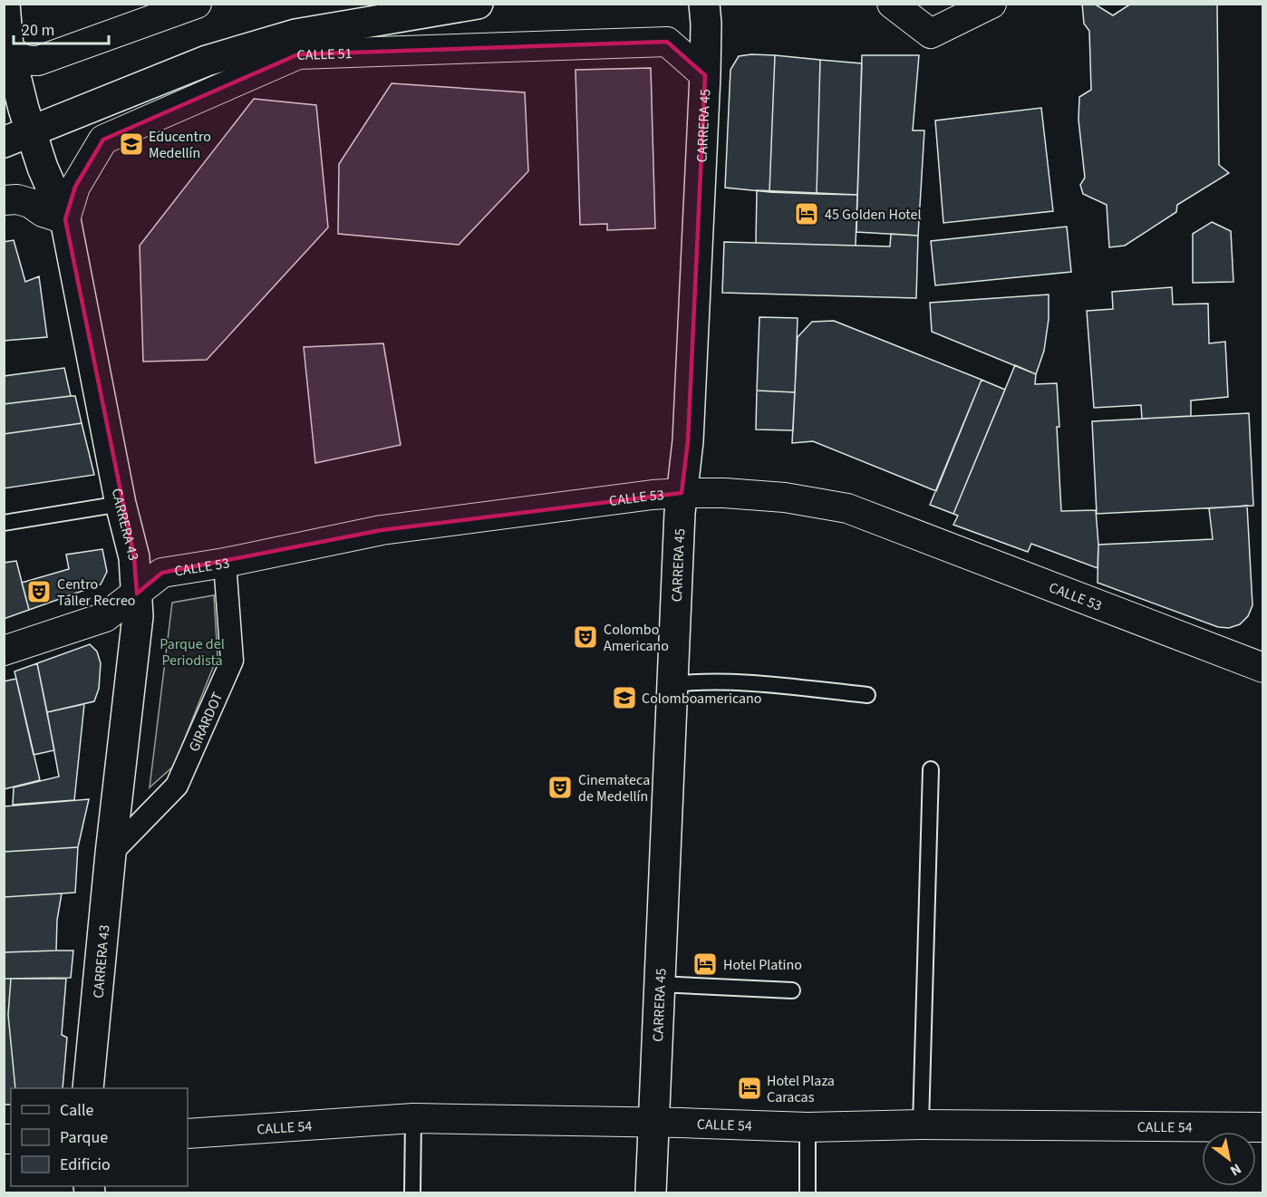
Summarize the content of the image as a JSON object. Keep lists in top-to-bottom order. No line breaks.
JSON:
{"streets":{"street":["CALLE 51","CARRERA 45","CALLE 53","CARRERA 43","GIRARDOT","CALLE 54"]},"crossings":[["CALLE 51","CARRERA 45"],["CALLE 51","CARRERA 43"],["CARRERA 45","CALLE 53"],["CARRERA 45","CALLE 54"],["CALLE 53","CARRERA 43"],["CALLE 53","GIRARDOT"],["CARRERA 43","GIRARDOT"]],"parks":["Parque del Periodista"],"places":{"school or university":["Educentro Medellín","Colomboamericano"],"hotel":["45 Golden Hotel","Hotel Platino","Hotel Plaza Caracas"],"theatre":["Centro Taller Recreo","Colombo Americano","Cinemateca de Medellín"]},"legend":["Calle","Parque","Edificio"],"scale_bar":"20 m","north":"bottom right"}
